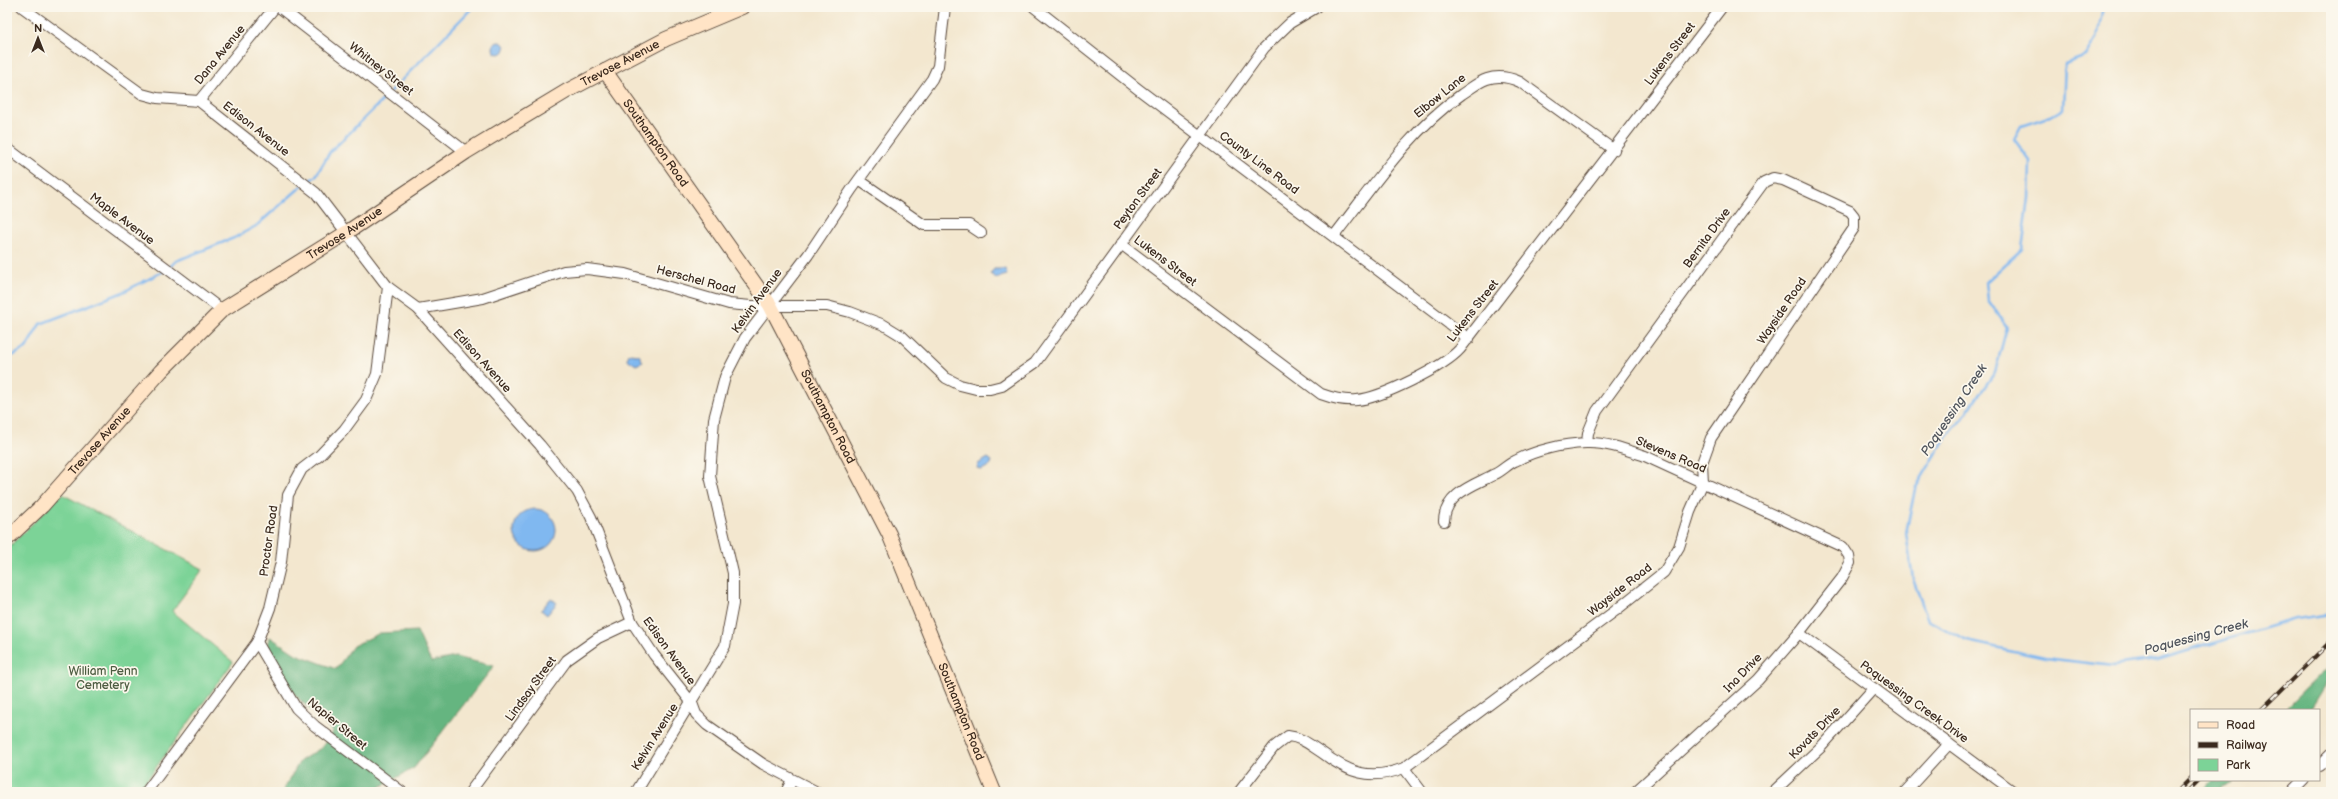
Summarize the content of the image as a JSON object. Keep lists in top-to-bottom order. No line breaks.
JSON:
{"streets":{"street":["Lukens Street","Dana Avenue","Trevose Avenue","Whitney Street","Elbow Lane","Edison Avenue","Southampton Road","County Line Road","Peyton Street","Maple Avenue","Bernita Drive","Herschel Road","Kelvin Avenue","Wayside Road","Stevens Road","Proctor Road","Ina Drive","Lindsay Street","Poquessing Creek Drive","Napier Street","Kovats Drive"]},"crossings":[["Lukens Street","Elbow Lane"],["Lukens Street","County Line Road"],["Lukens Street","Peyton Street"],["Dana Avenue","Edison Avenue"],["Trevose Avenue","Whitney Street"],["Trevose Avenue","Edison Avenue"],["Trevose Avenue","Southampton Road"],["Trevose Avenue","Maple Avenue"],["Elbow Lane","County Line Road"],["Edison Avenue","Herschel Road"],["Edison Avenue","Kelvin Avenue"],["Edison Avenue","Proctor Road"],["Edison Avenue","Lindsay Street"],["Southampton Road","Herschel Road"],["Southampton Road","Kelvin Avenue"],["County Line Road","Peyton Street"],["Peyton Street","Herschel Road"],["Bernita Drive","Wayside Road"],["Bernita Drive","Stevens Road"],["Herschel Road","Kelvin Avenue"],["Wayside Road","Stevens Road"],["Stevens Road","Ina Drive"],["Proctor Road","Napier Street"],["Ina Drive","Poquessing Creek Drive"],["Poquessing Creek Drive","Kovats Drive"]],"water":["Poquessing Creek"],"parks":["William Penn Cemetery"],"legend":["Road","Railway","Park"],"north":"top"}
